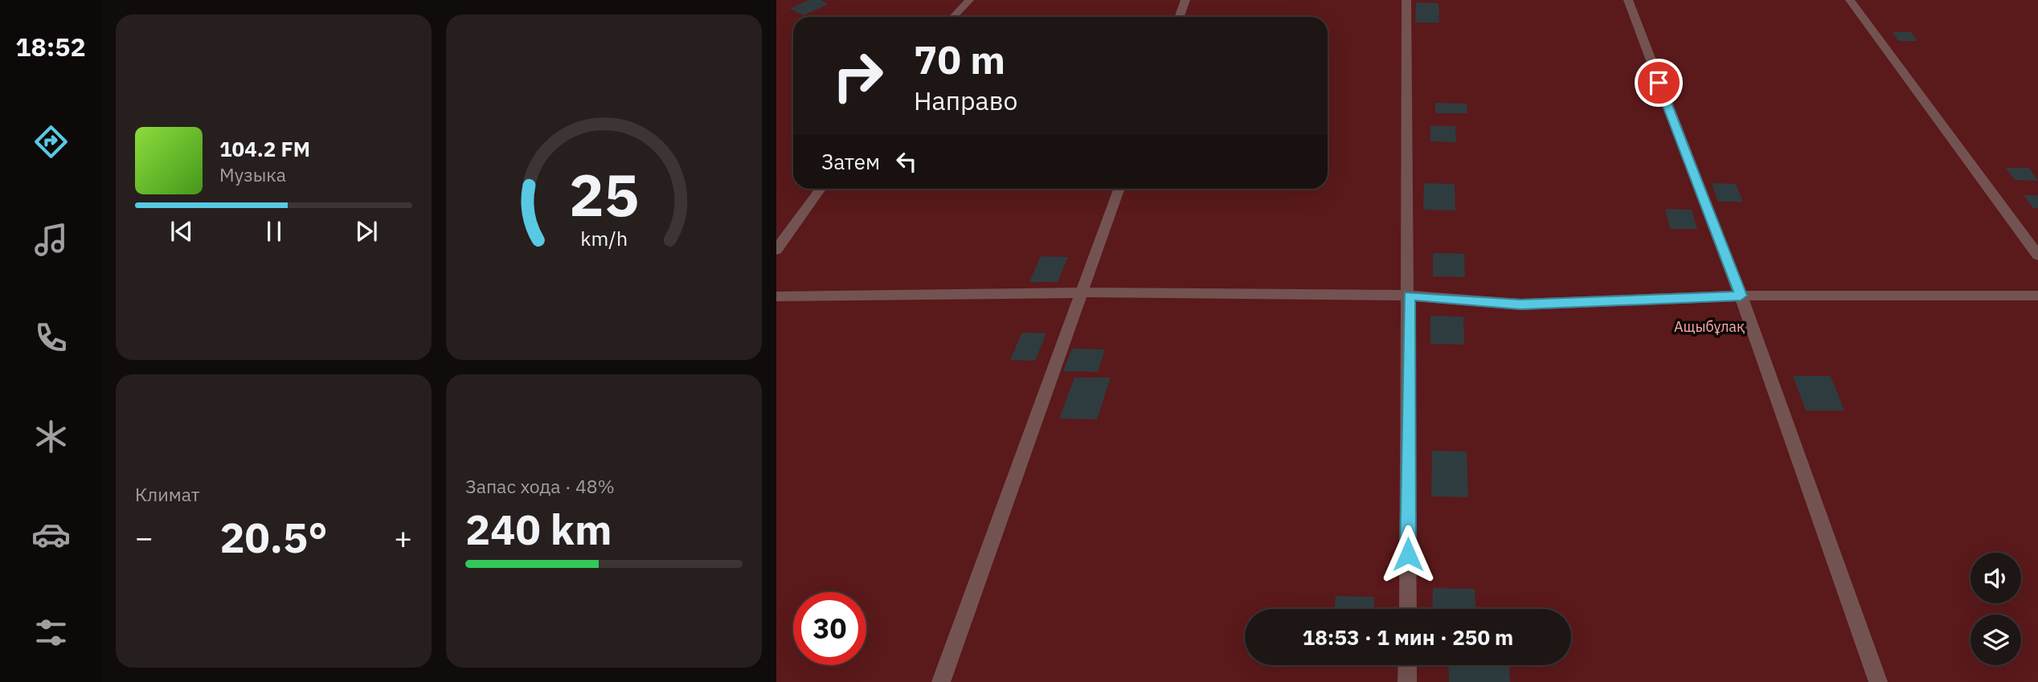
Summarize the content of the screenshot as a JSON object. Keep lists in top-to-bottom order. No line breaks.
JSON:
{"parks":["Ащыбұлақ"],"page":{"tabs":"18:52","turn":["70 m","Направо"],"song":["104.2 FM","Музыка"],"then":"Затем","tile":["Климат",["Запас хода · 48%","240 km"]],"heat":["−","20.5°","+"],"limit":"30","trip":"18:53 · 1 мин · 250 m","gauge":["25","km/h"]}}
